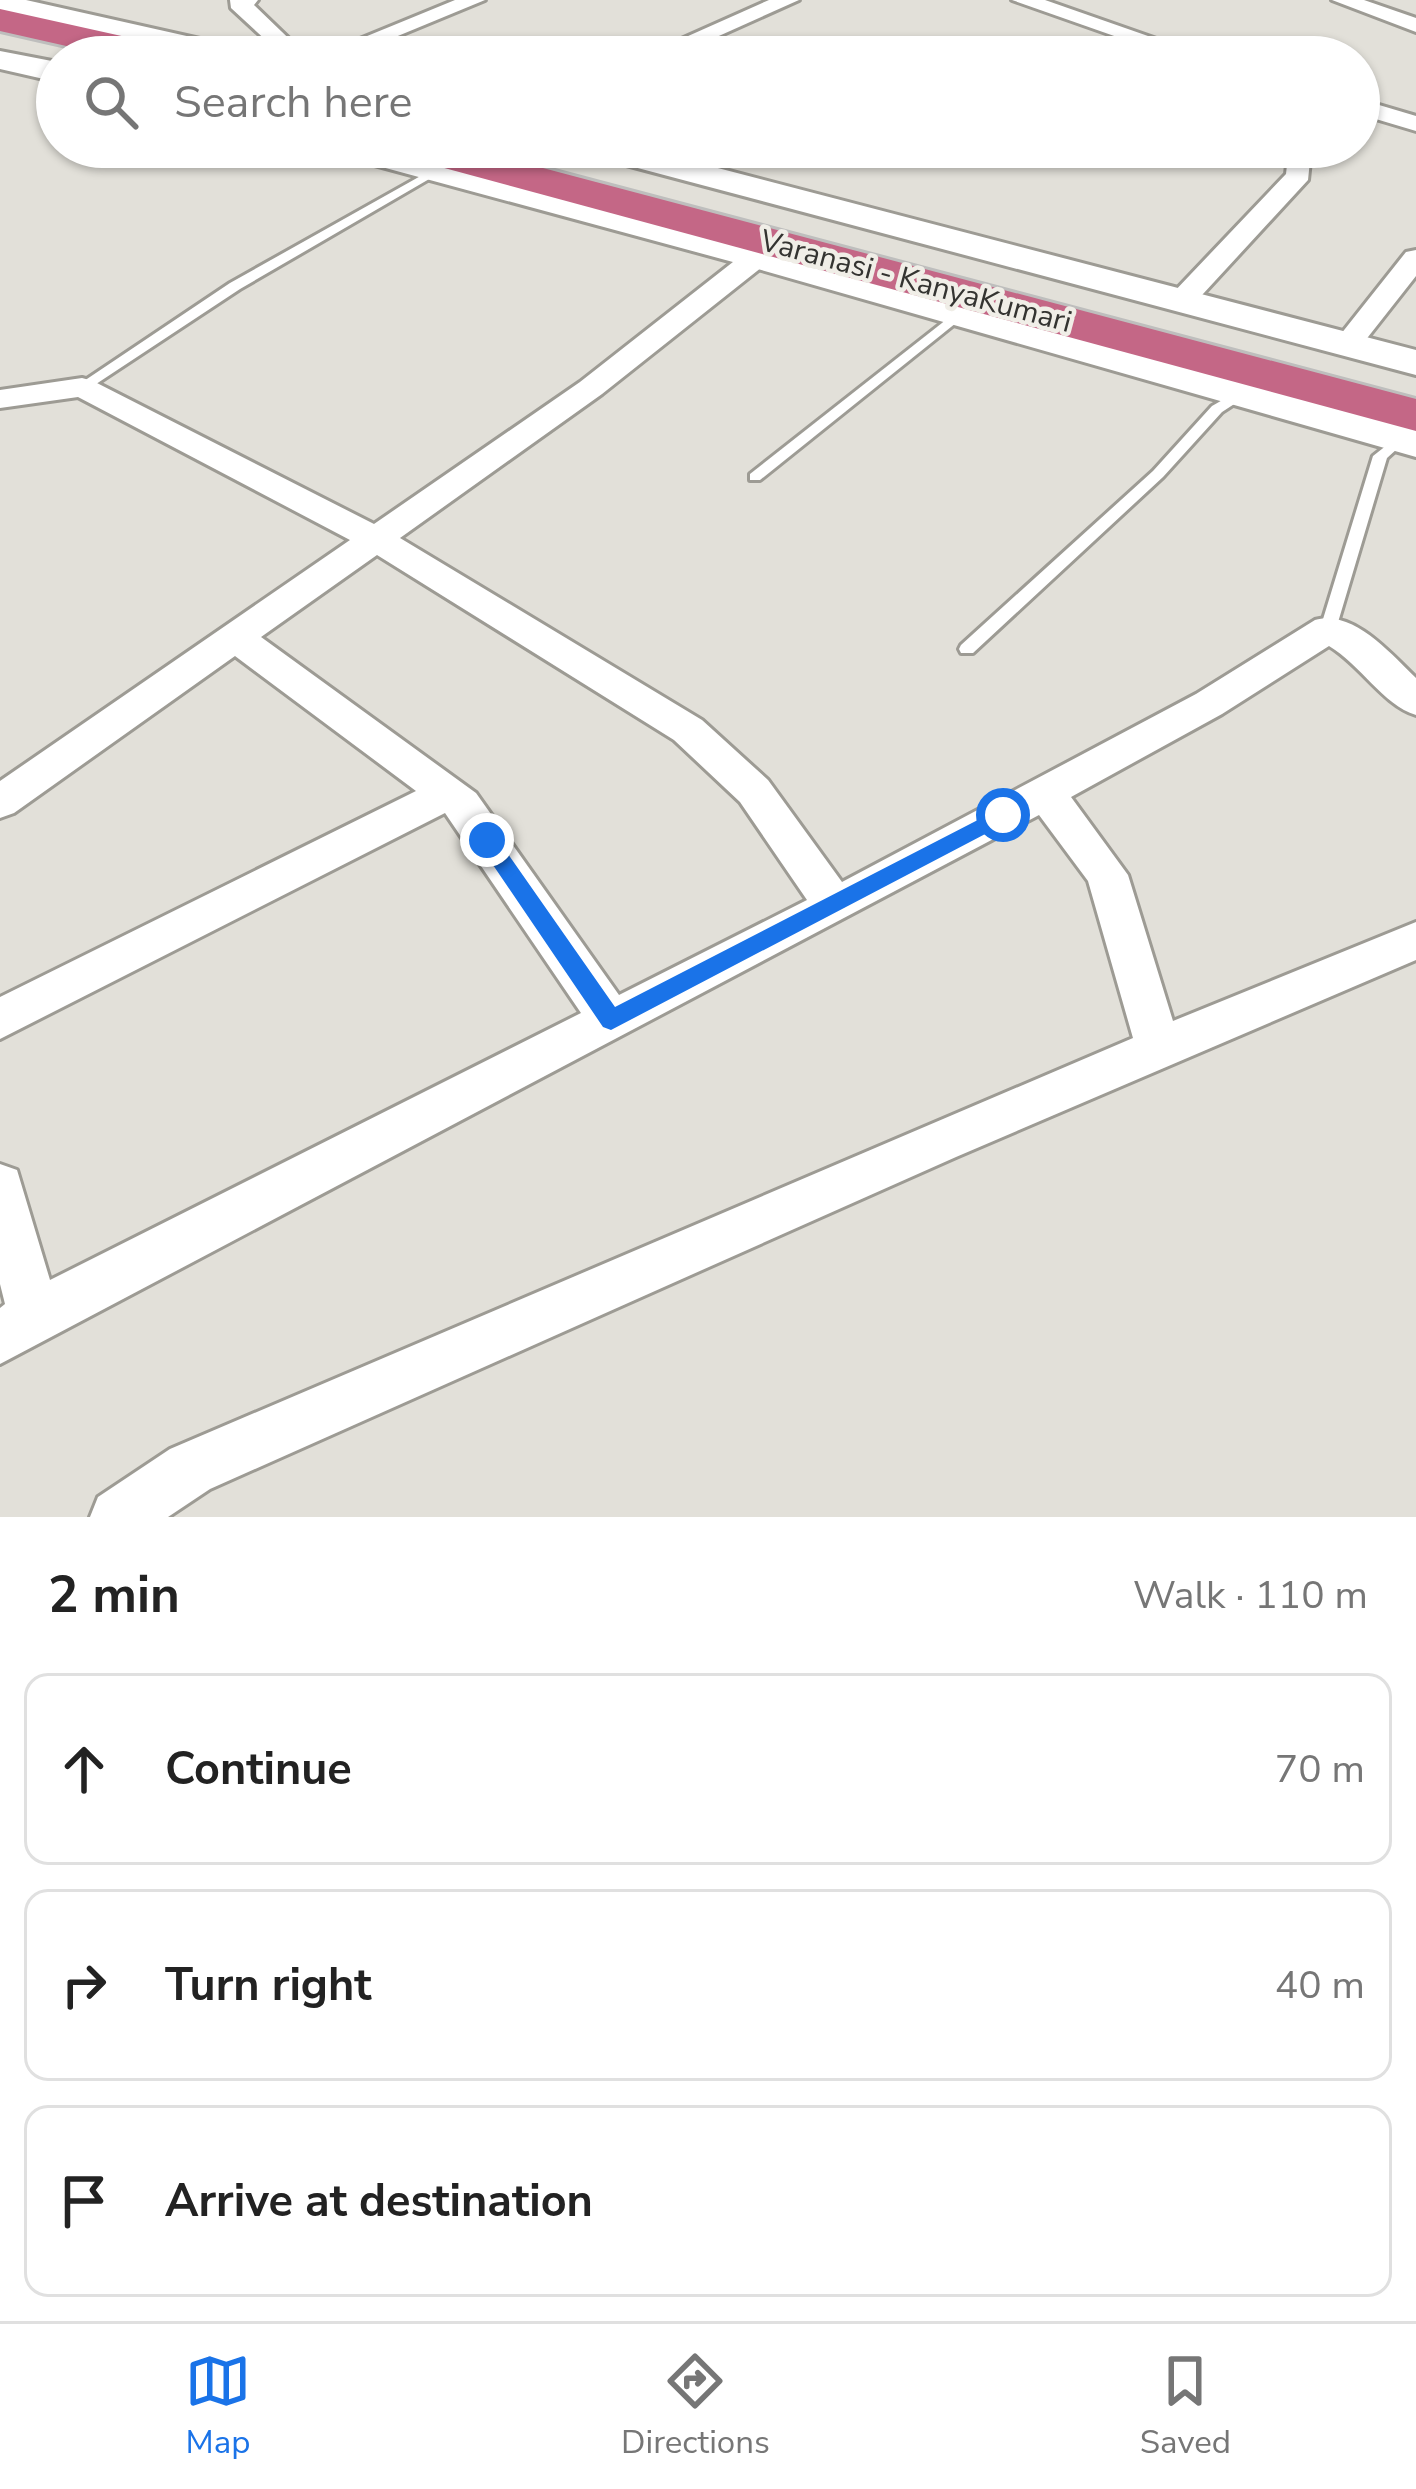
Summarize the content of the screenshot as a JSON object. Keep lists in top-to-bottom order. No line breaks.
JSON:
{"streets":{"highway":["Varanasi - KanyaKumari"]},"page":{"search":"Search here","heading":["2 min","Walk · 110 m"],"list":[["Continue","70 m"],["Turn right","40 m"],"Arrive at destination"],"nav":["Map","Directions","Saved"]}}
